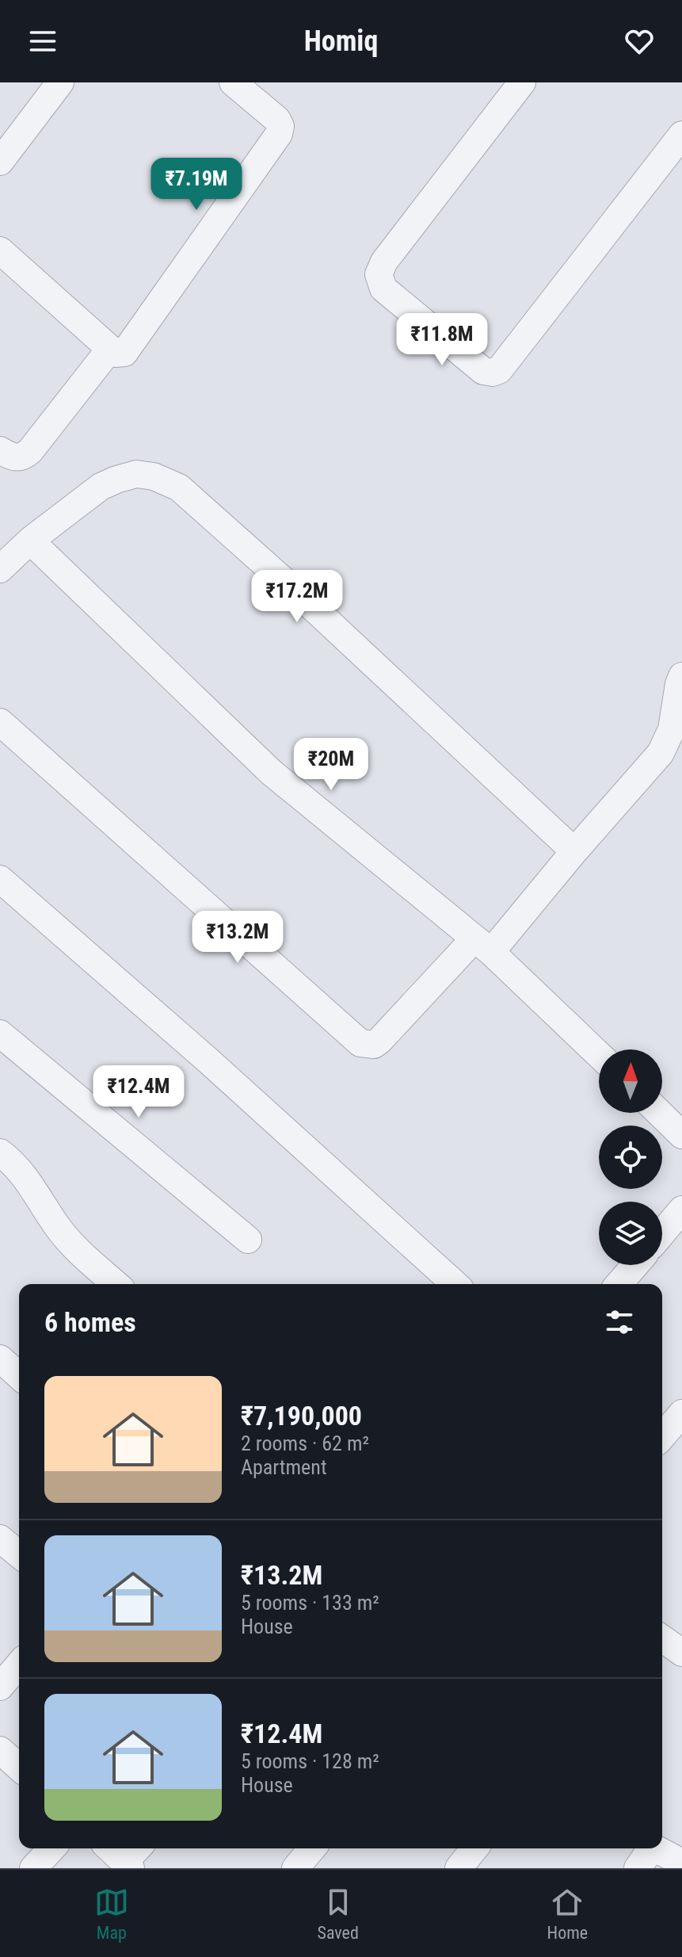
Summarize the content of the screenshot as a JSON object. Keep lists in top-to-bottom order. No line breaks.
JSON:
{"north":"top","page":{"header":"Homiq","price":["₹7.19M","₹11.8M","₹17.2M","₹20M","₹13.2M","₹12.4M"],"heading":"6 homes","list":[{"name":"₹7,190,000","note":"2 rooms · 62 m² · Apartment"},{"name":"₹13.2M","note":"5 rooms · 133 m² · House"},{"name":"₹12.4M","note":"5 rooms · 128 m² · House"}],"tabs":["Map","Saved","Home"]}}
